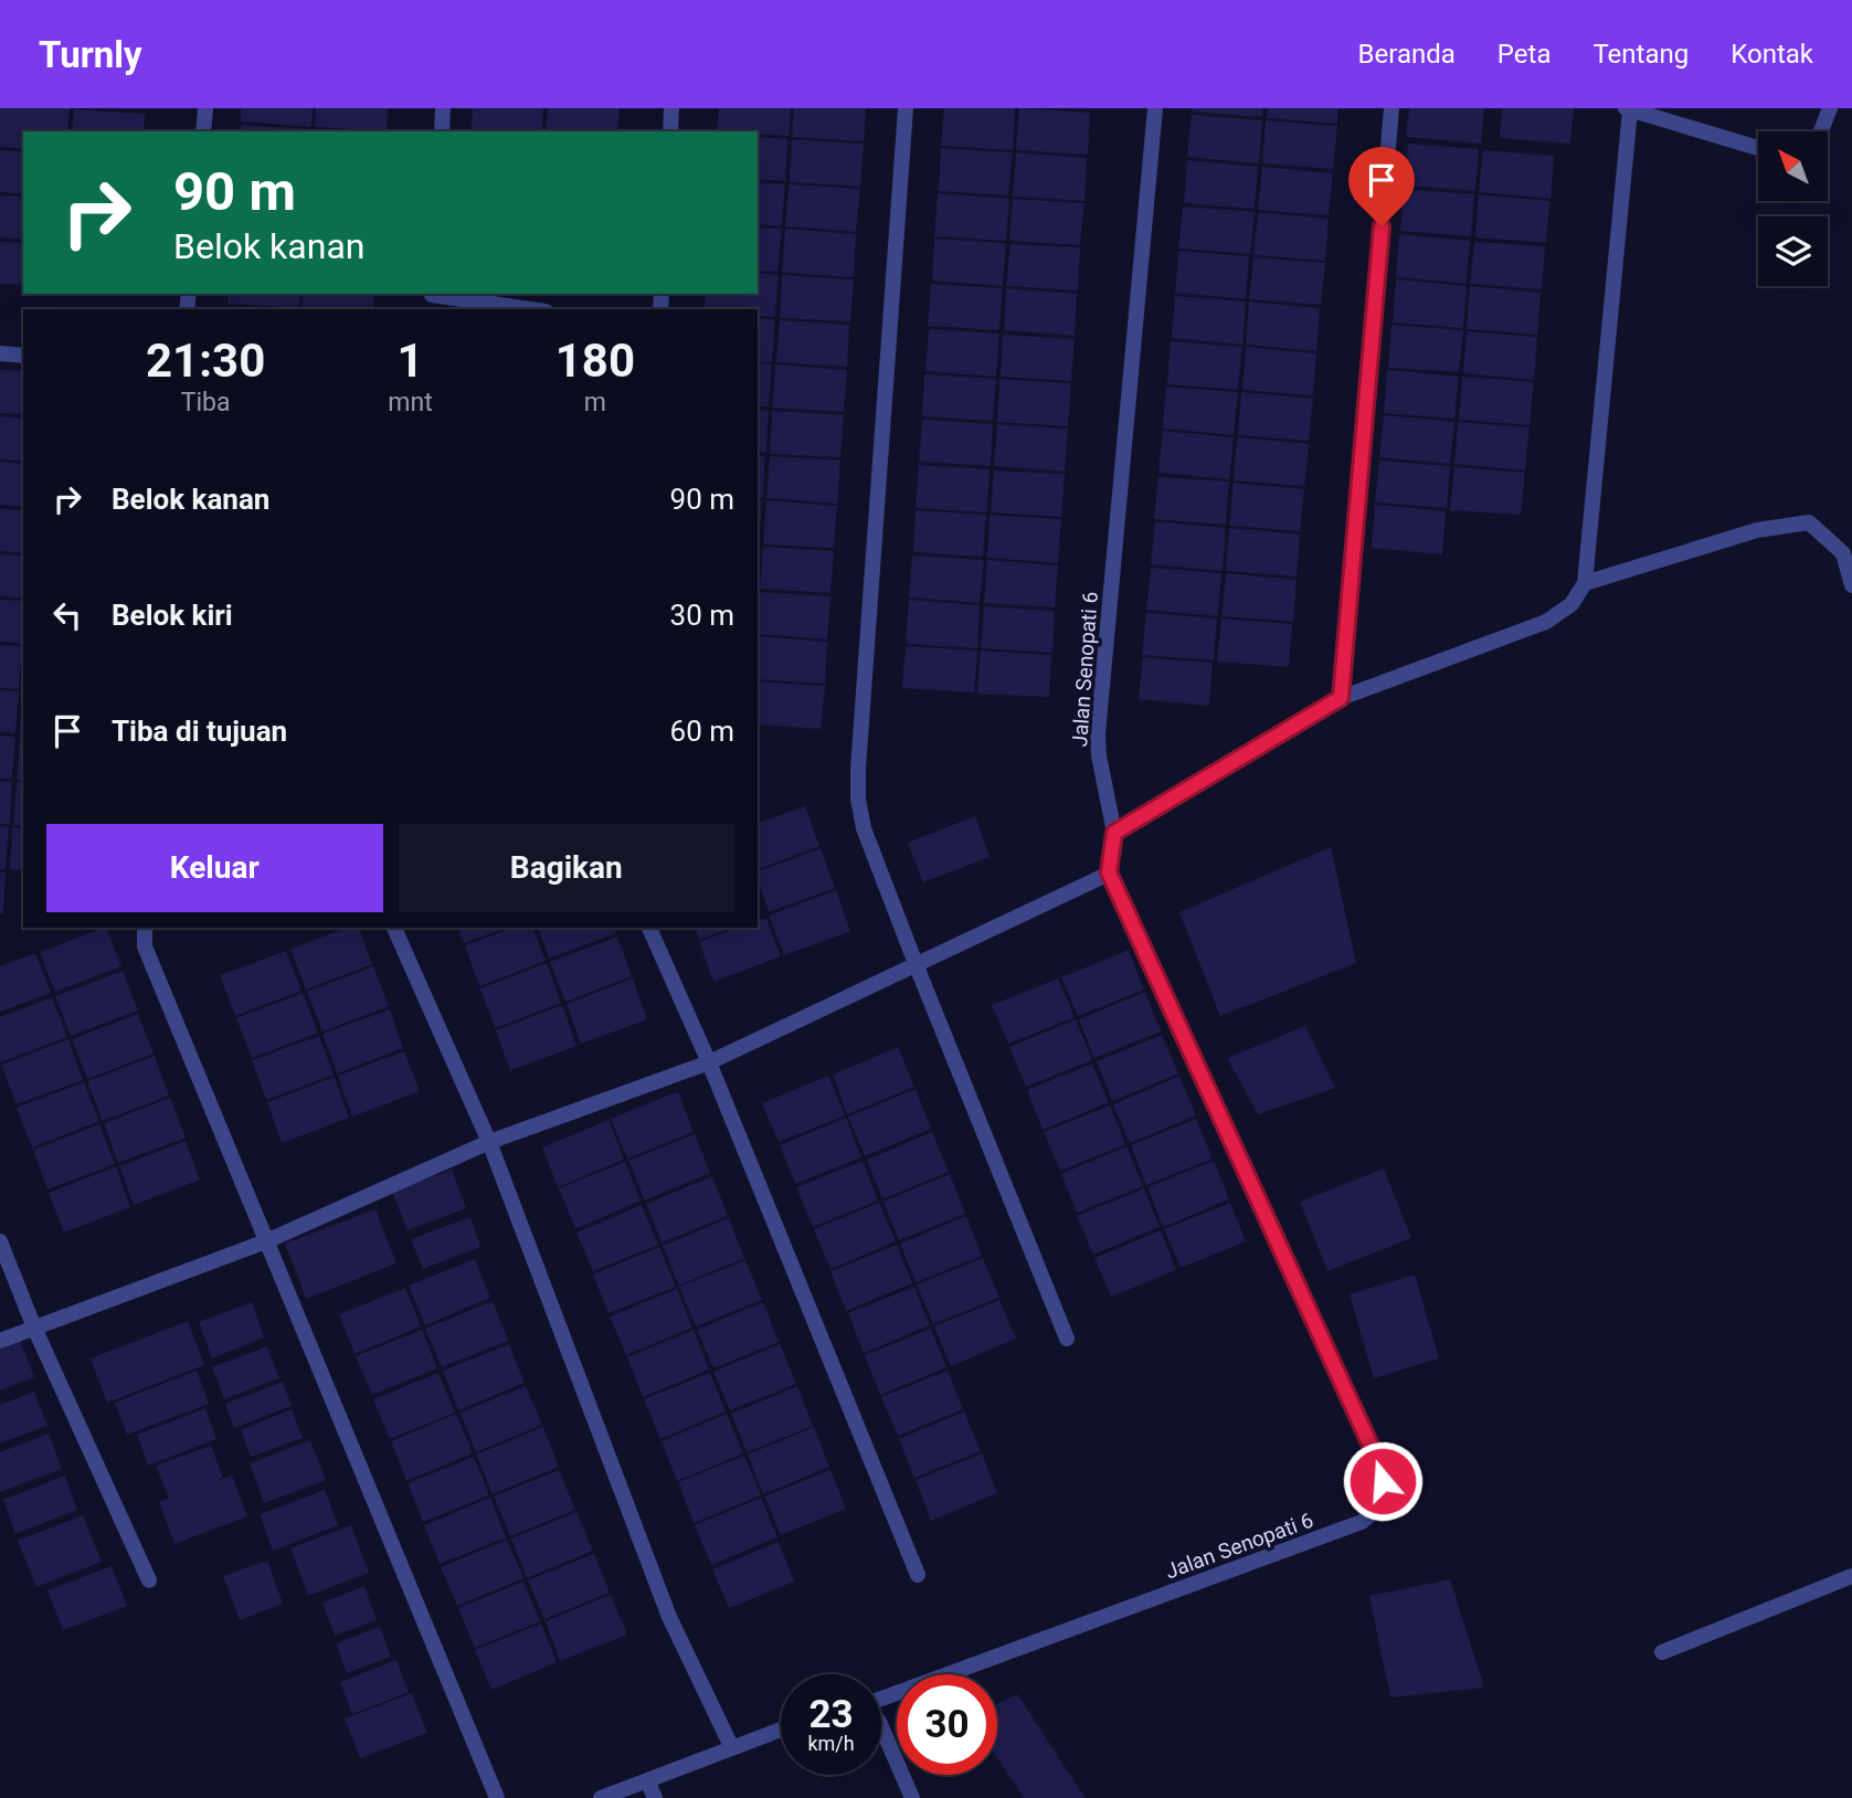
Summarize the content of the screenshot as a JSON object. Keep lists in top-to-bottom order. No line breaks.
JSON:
{"streets":{"street":["Jalan Senopati 6"]},"north":"top left","page":{"header":"Turnly","nav":["Beranda","Peta","Tentang","Kontak"],"turn":["90 m","Belok kanan"],"eta":["21:30","Tiba","1","mnt","180","m"],"list":[{"name":"Belok kanan","value":"90 m"},{"name":"Belok kiri","value":"30 m"},{"name":"Tiba di tujuan","value":"60 m"}],"buttons":["Keluar","Bagikan"],"speed":"23 km/h","limit":"30"}}
